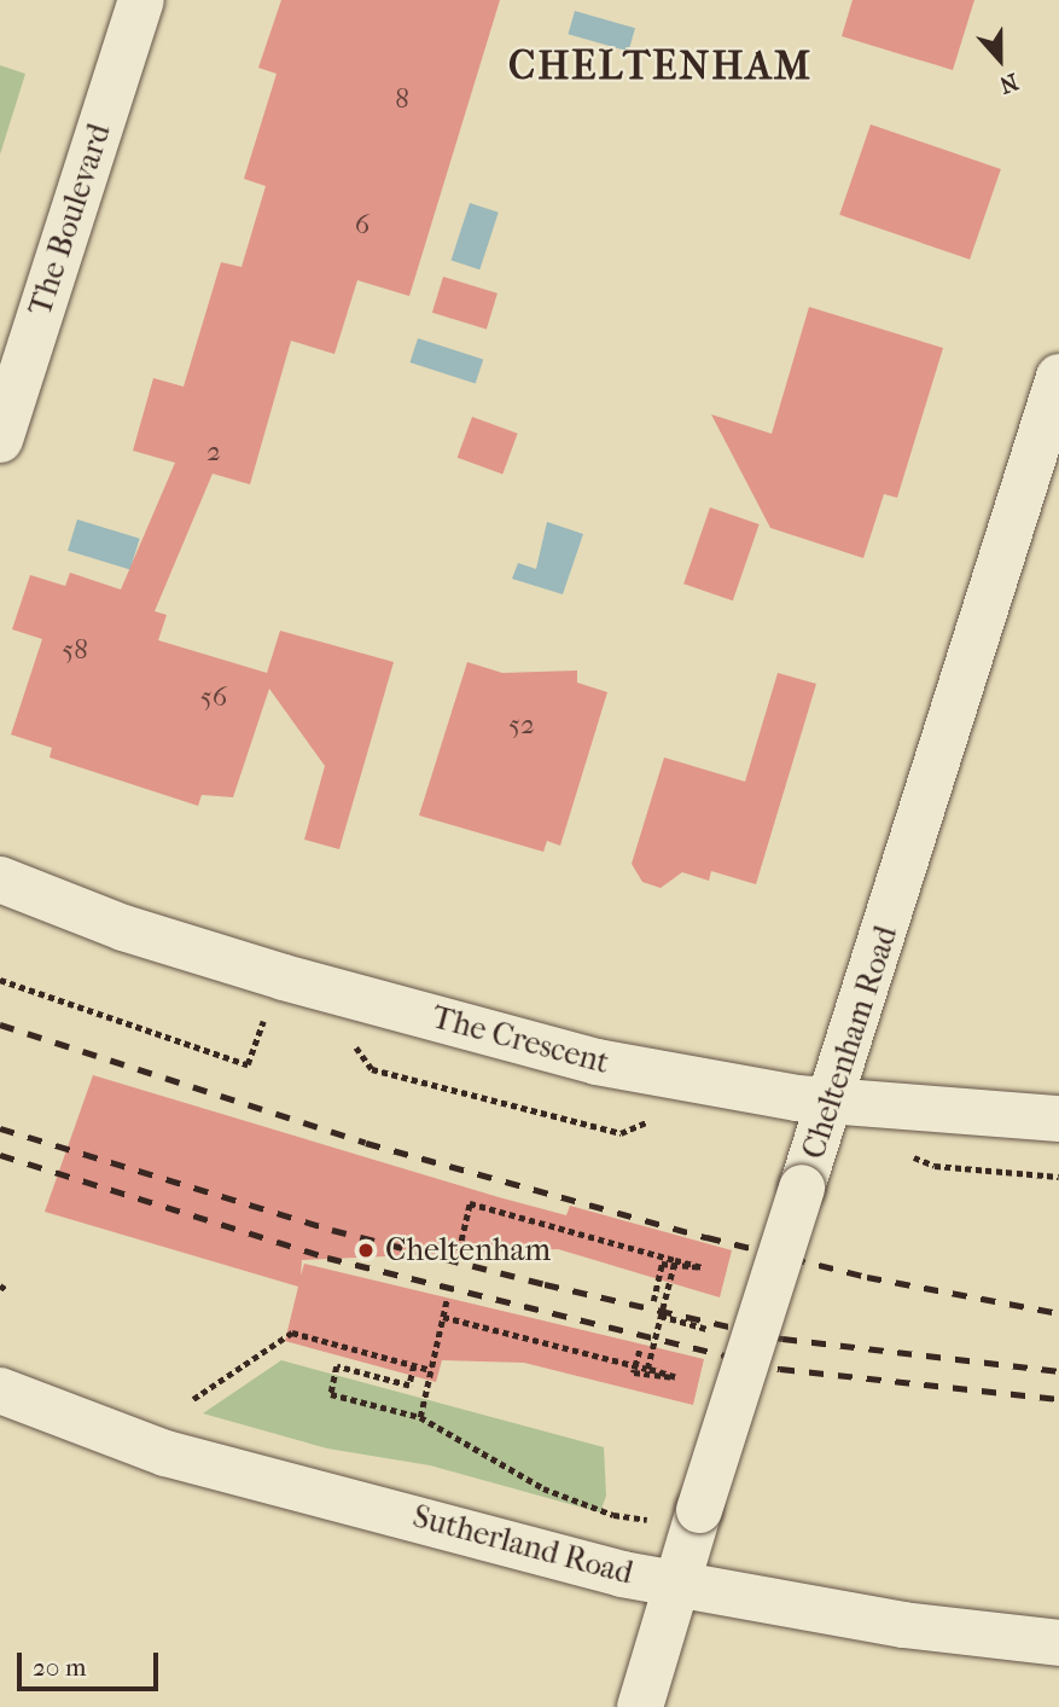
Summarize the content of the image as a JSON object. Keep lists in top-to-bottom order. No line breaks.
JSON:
{"streets":{"street":["The Boulevard","The Crescent","Cheltenham Road","Sutherland Road"]},"crossings":[["The Crescent","Cheltenham Road"],["Cheltenham Road","Sutherland Road"]],"districts":["CHELTENHAM"],"places":["Cheltenham"],"house_numbers":["8","6","2","58","56","52"],"scale_bar":"20 m","north":"bottom"}
